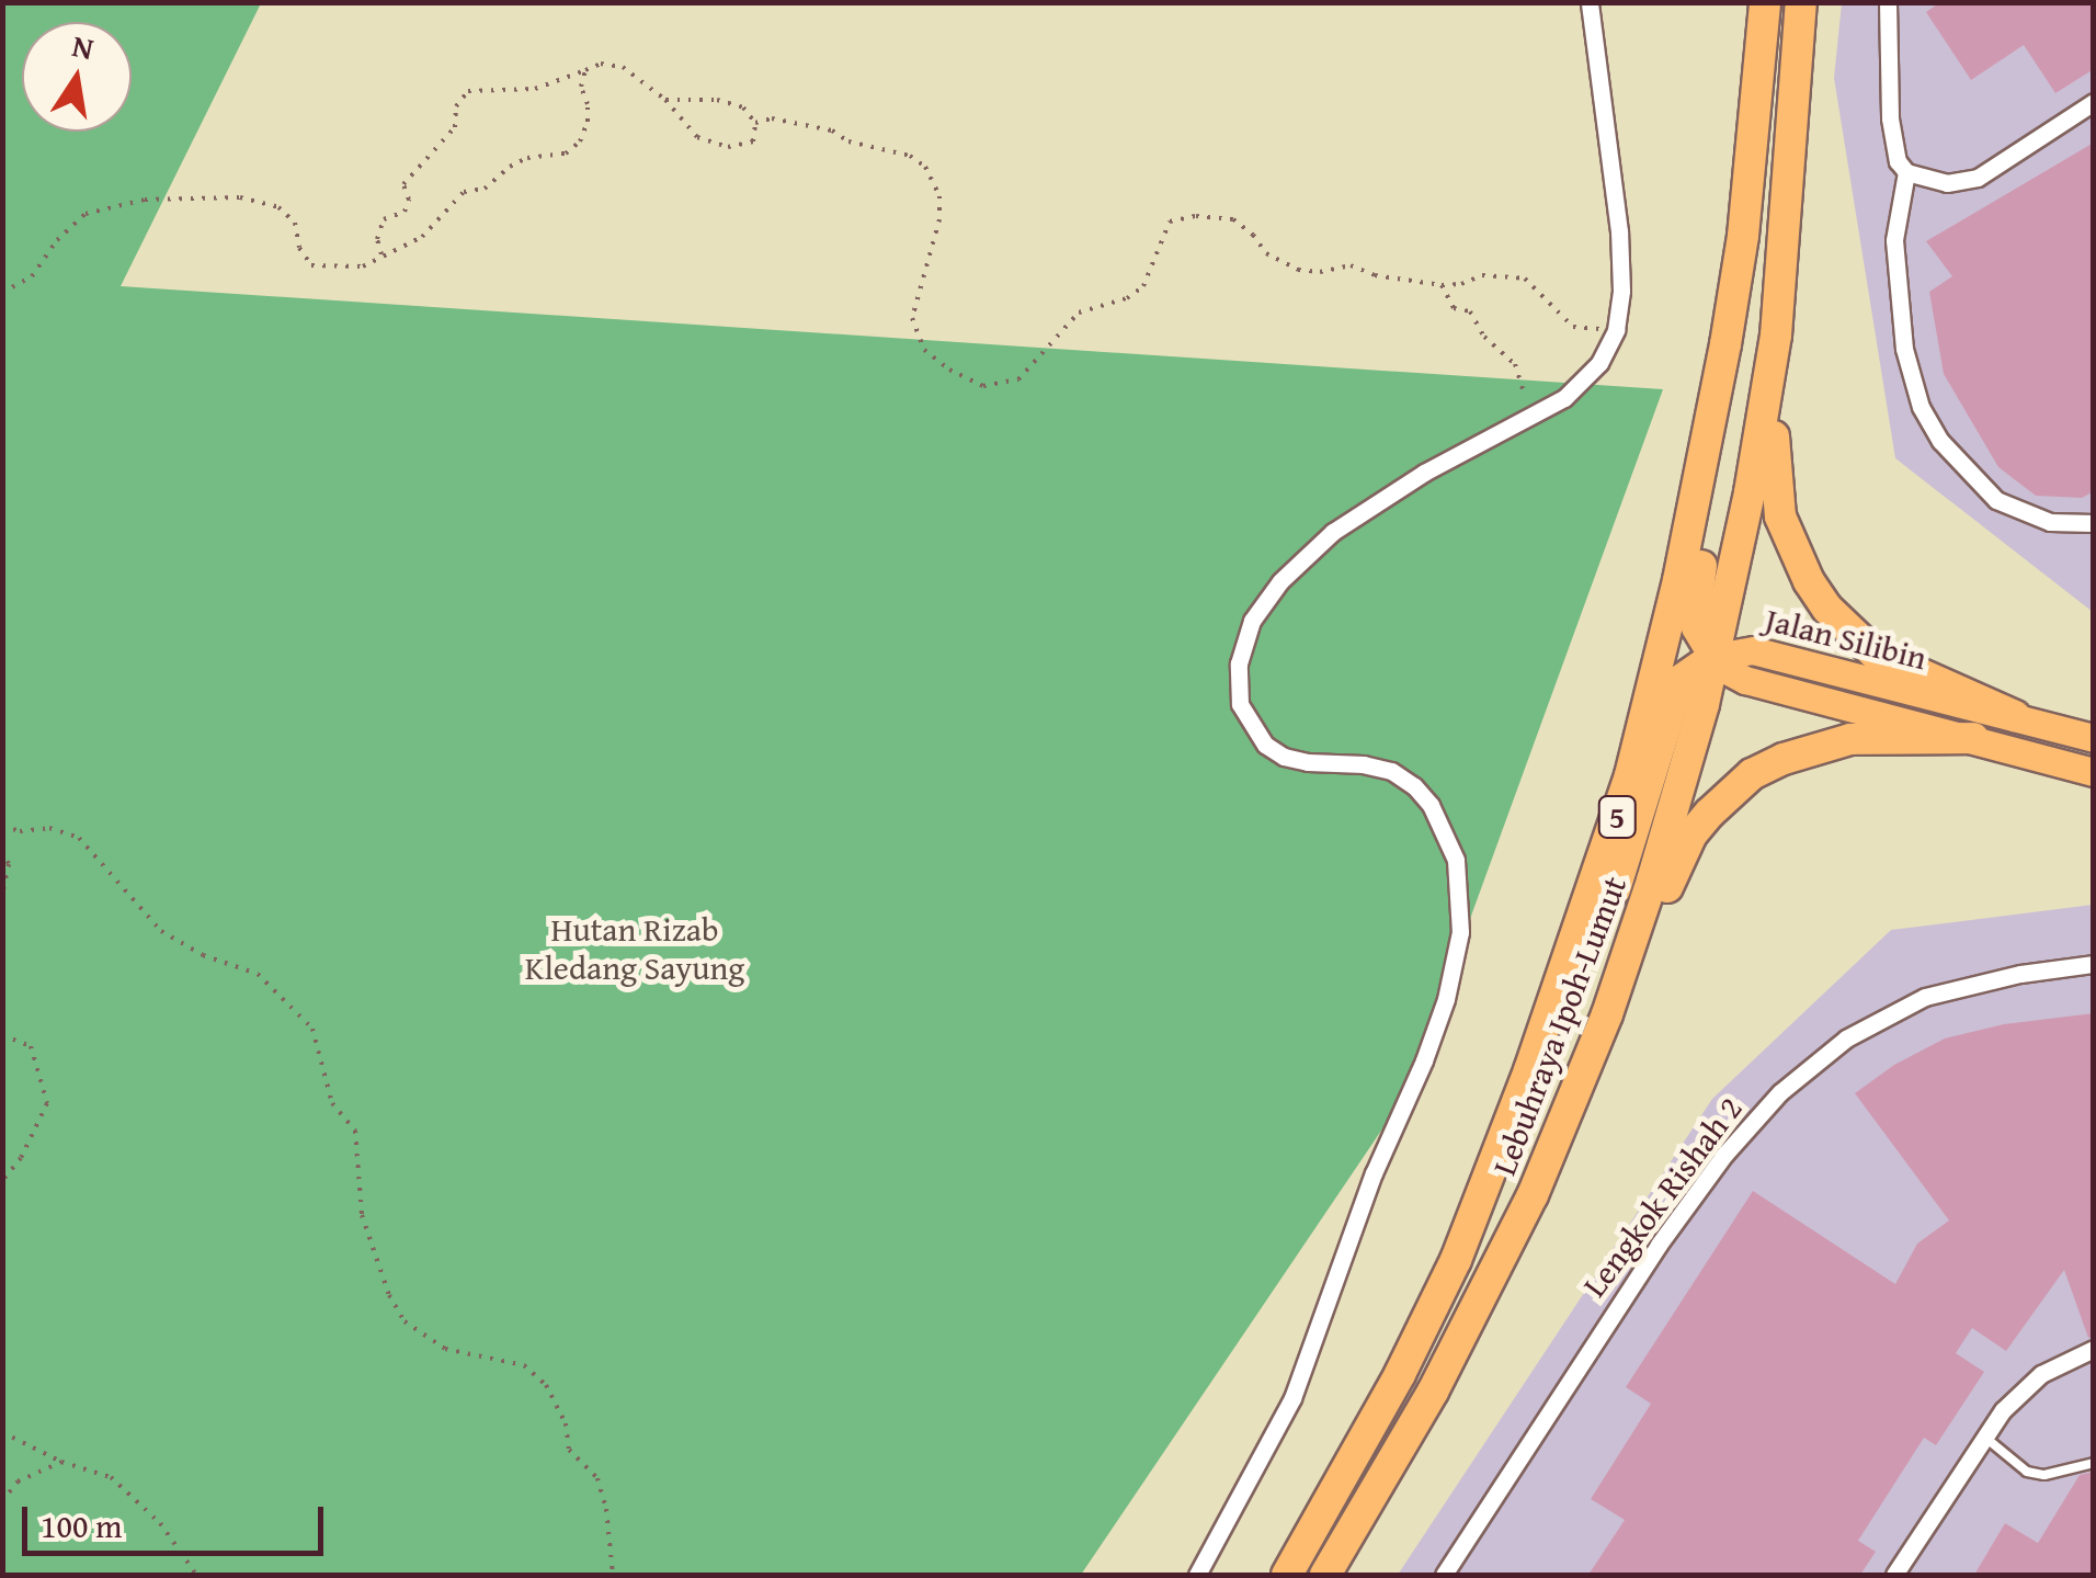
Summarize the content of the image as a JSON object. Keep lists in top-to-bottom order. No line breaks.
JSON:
{"streets":{"highway":["5","Lebuhraya Ipoh-Lumut"],"main road":["Jalan Silibin"],"street":["Lengkok Rishah 2"]},"crossings":[["Jalan Silibin","Lebuhraya Ipoh-Lumut"]],"parks":["Hutan Rizab Kledang Sayung"],"scale_bar":"100 m","north":"top"}
